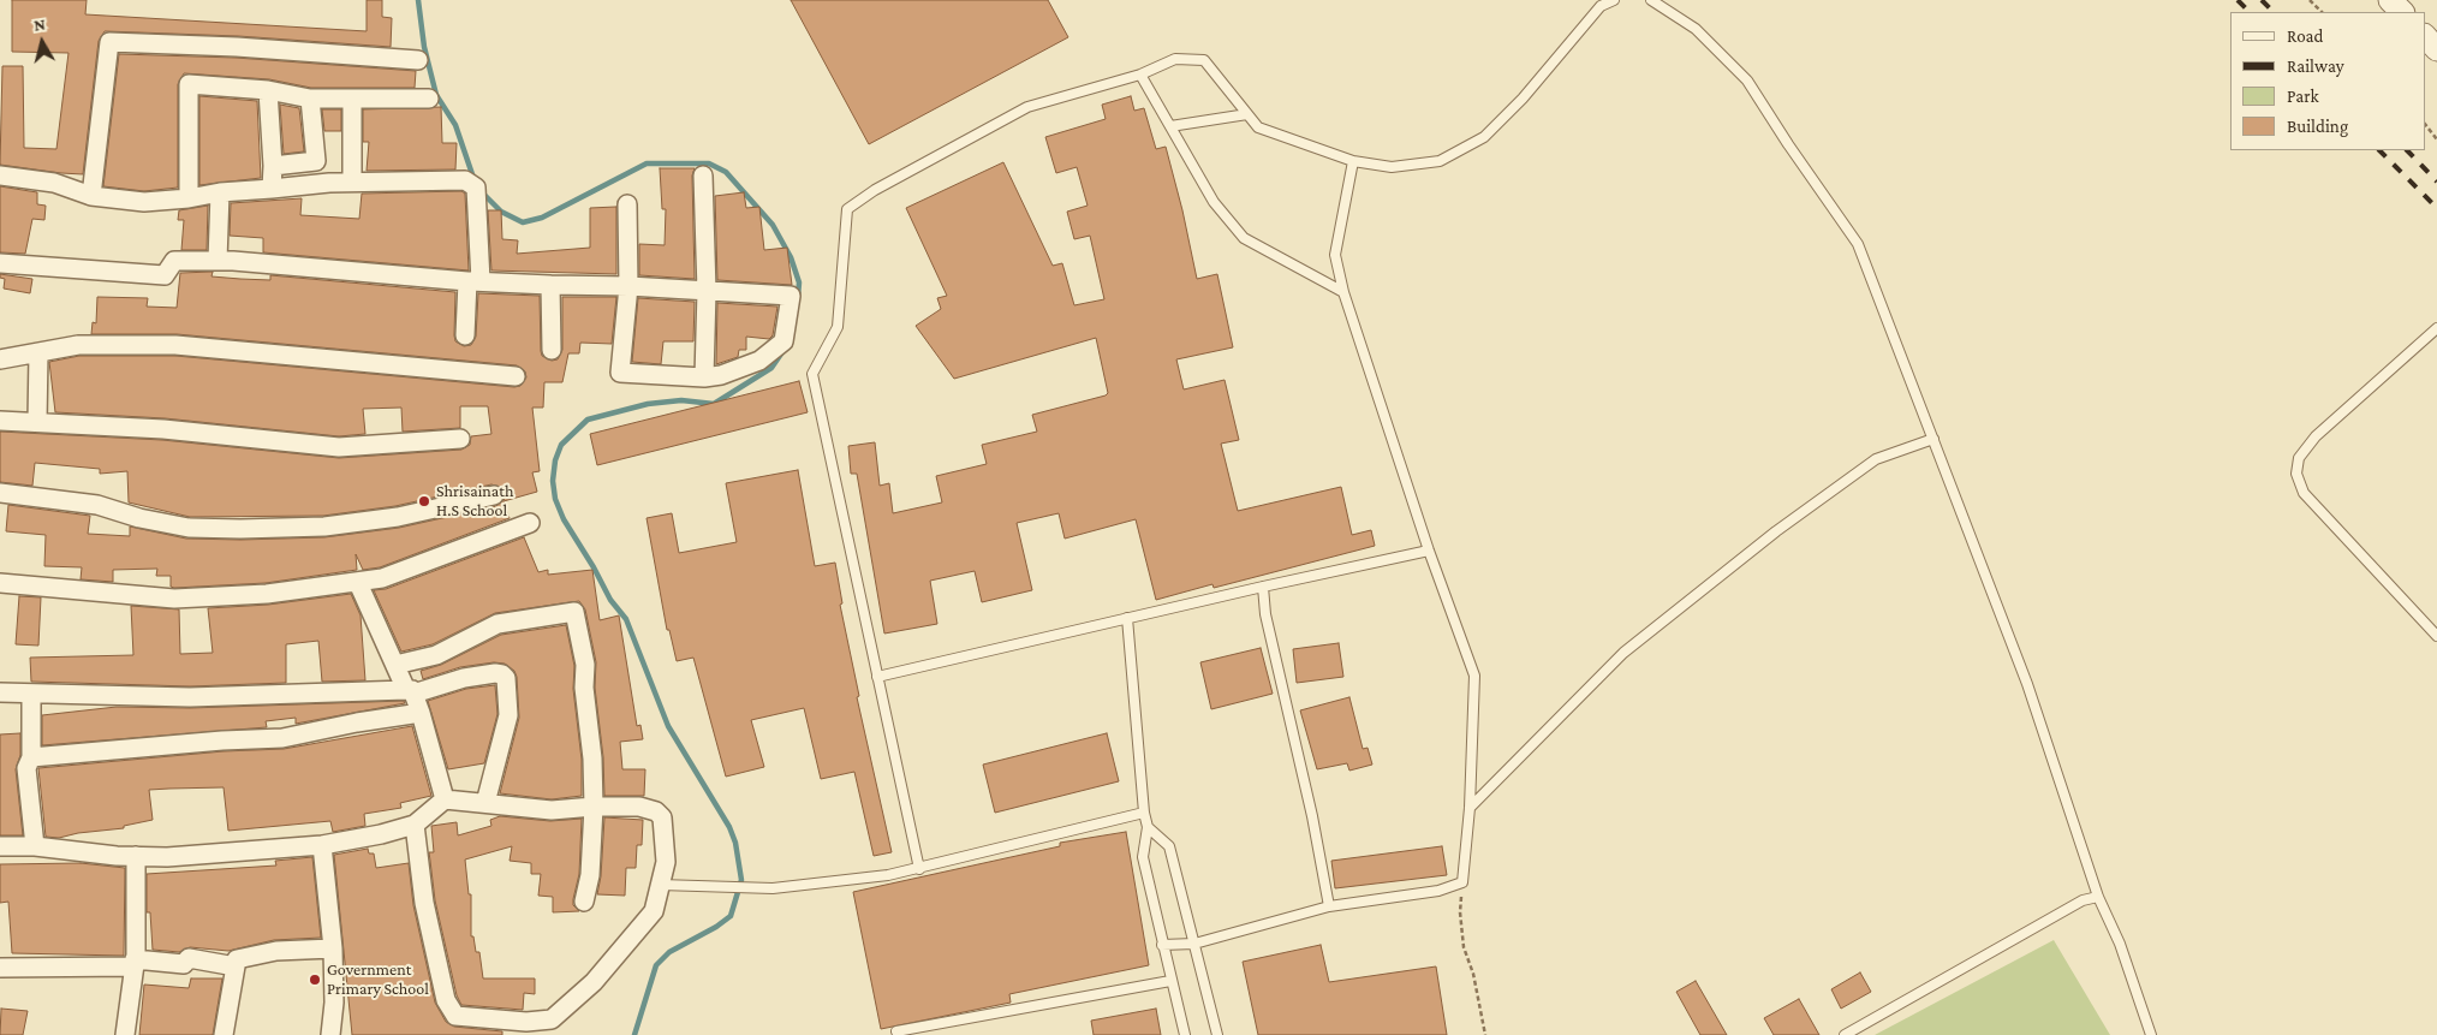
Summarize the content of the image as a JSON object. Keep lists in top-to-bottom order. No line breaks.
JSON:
{"places":["Shrisainath H.S School","Government Primary School"],"legend":["Road","Railway","Park","Building"],"north":"top"}
